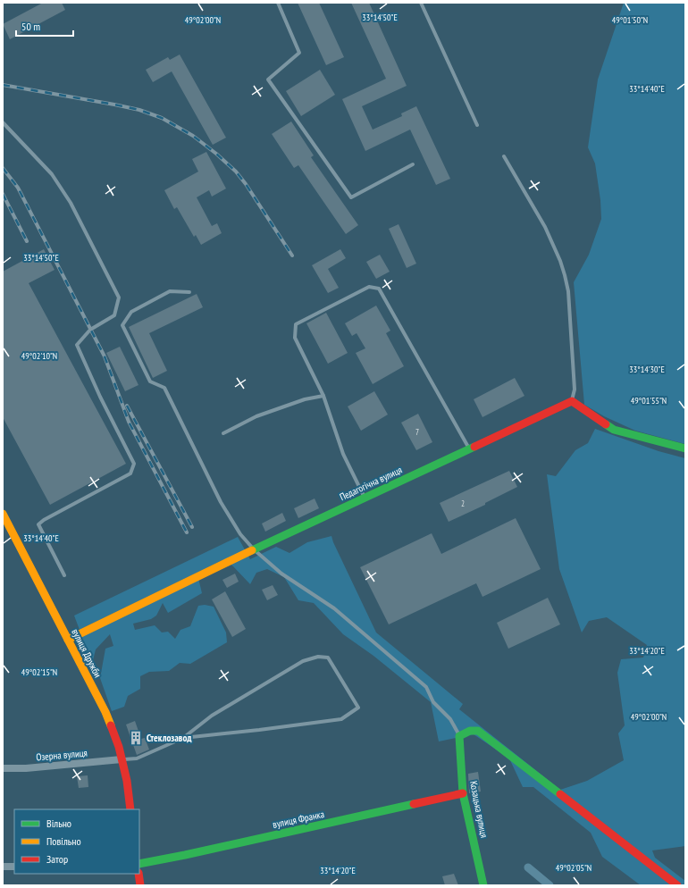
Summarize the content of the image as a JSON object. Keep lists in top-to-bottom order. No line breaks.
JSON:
{"streets":{"street":["Педагогічна вулиця","вулиця Дружби","Озерна вулиця","Козацька вулиця","вулиця Франка"]},"crossings":[["Педагогічна вулиця","вулиця Дружби"],["вулиця Дружби","Озерна вулиця"],["Козацька вулиця","вулиця Франка"]],"places":{"building":["Стеклозавод"]},"house_numbers":["7","2"],"legend":["Вільно","Повільно","Затор"],"scale_bar":"50 m","coordinates":["33°14'50\"E","49°02'00\"N","49°01'50\"N","33°14'40\"E","49°02'10\"N","33°14'30\"E","49°01'55\"N","33°14'20\"E","49°02'15\"N","49°02'05\"N"]}
